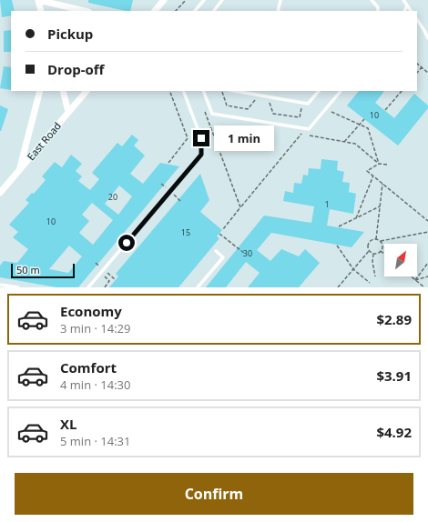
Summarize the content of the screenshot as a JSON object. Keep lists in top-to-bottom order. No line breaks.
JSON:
{"streets":{"street":["East Road"]},"house_numbers":["10","20","1","10","15","30"],"scale_bar":"50 m","north":"top right","page":{"banner":["Pickup","Drop-off"],"bubble":"1 min","scale":"50 m","list":[{"name":"Economy","note":"3 min · 14:29","value":"$2.89"},{"name":"Comfort","note":"4 min · 14:30","value":"$3.91"},{"name":"XL","note":"5 min · 14:31","value":"$4.92"}],"buttons":"Confirm"}}
